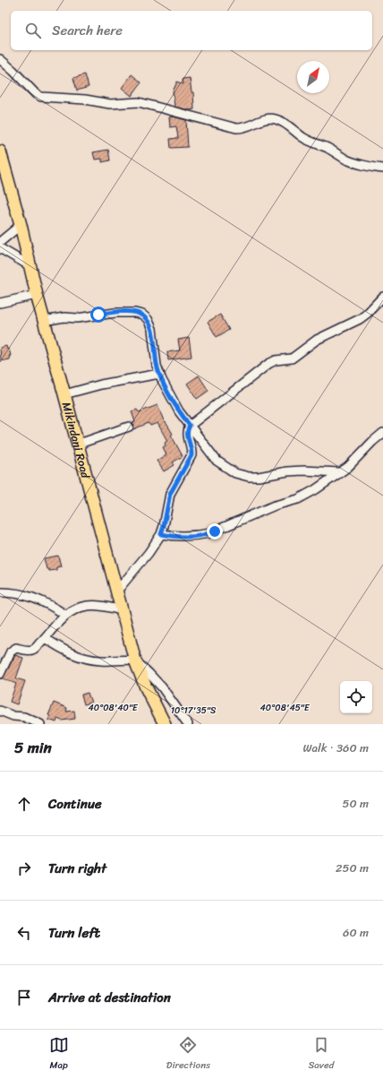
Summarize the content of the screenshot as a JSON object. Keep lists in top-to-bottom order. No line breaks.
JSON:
{"streets":{"highway":["Mikindani Road"]},"north":"top right","page":{"search":"Search here","heading":["5 min","Walk · 360 m"],"list":[["Continue","50 m"],["Turn right","250 m"],["Turn left","60 m"],"Arrive at destination"],"nav":["Map","Directions","Saved"]},"coordinates":["40°08'40\"E","40°08'45\"E","10°17'35\"S"]}
